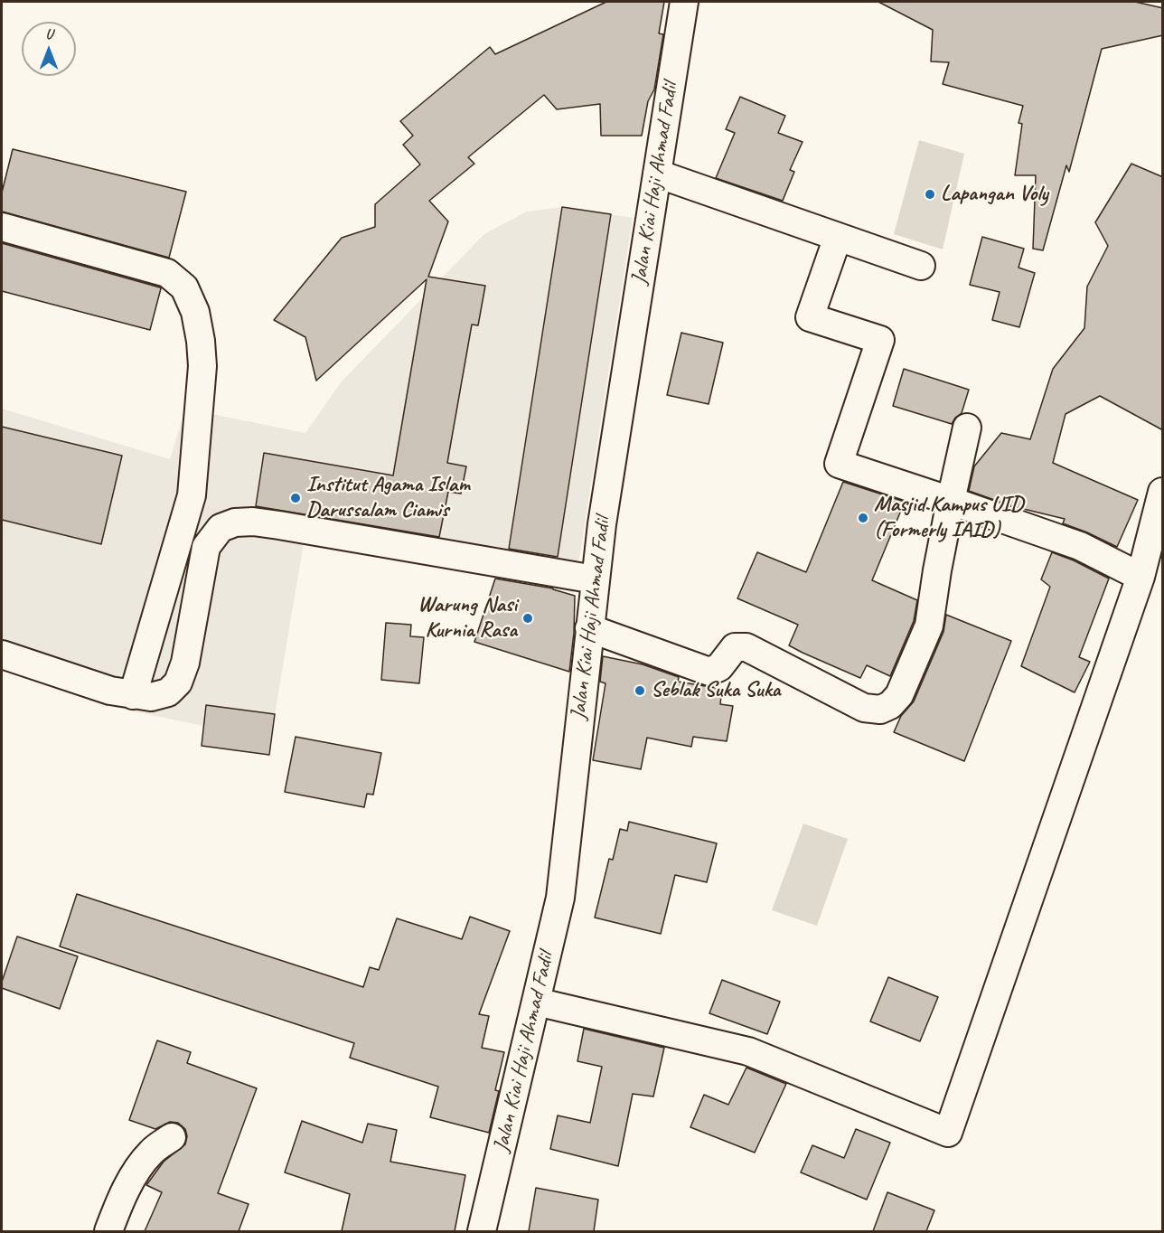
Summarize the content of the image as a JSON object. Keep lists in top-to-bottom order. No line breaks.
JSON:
{"streets":{"street":["Jalan Kiai Haji Ahmad Fadil"]},"places":["Lapangan Voly","Institut Agama Islam Darussalam Ciamis","Masjid Kampus UID (Formerly IAID)","Warung Nasi Kurnia Rasa","Seblak Suka Suka"],"north":"top"}
